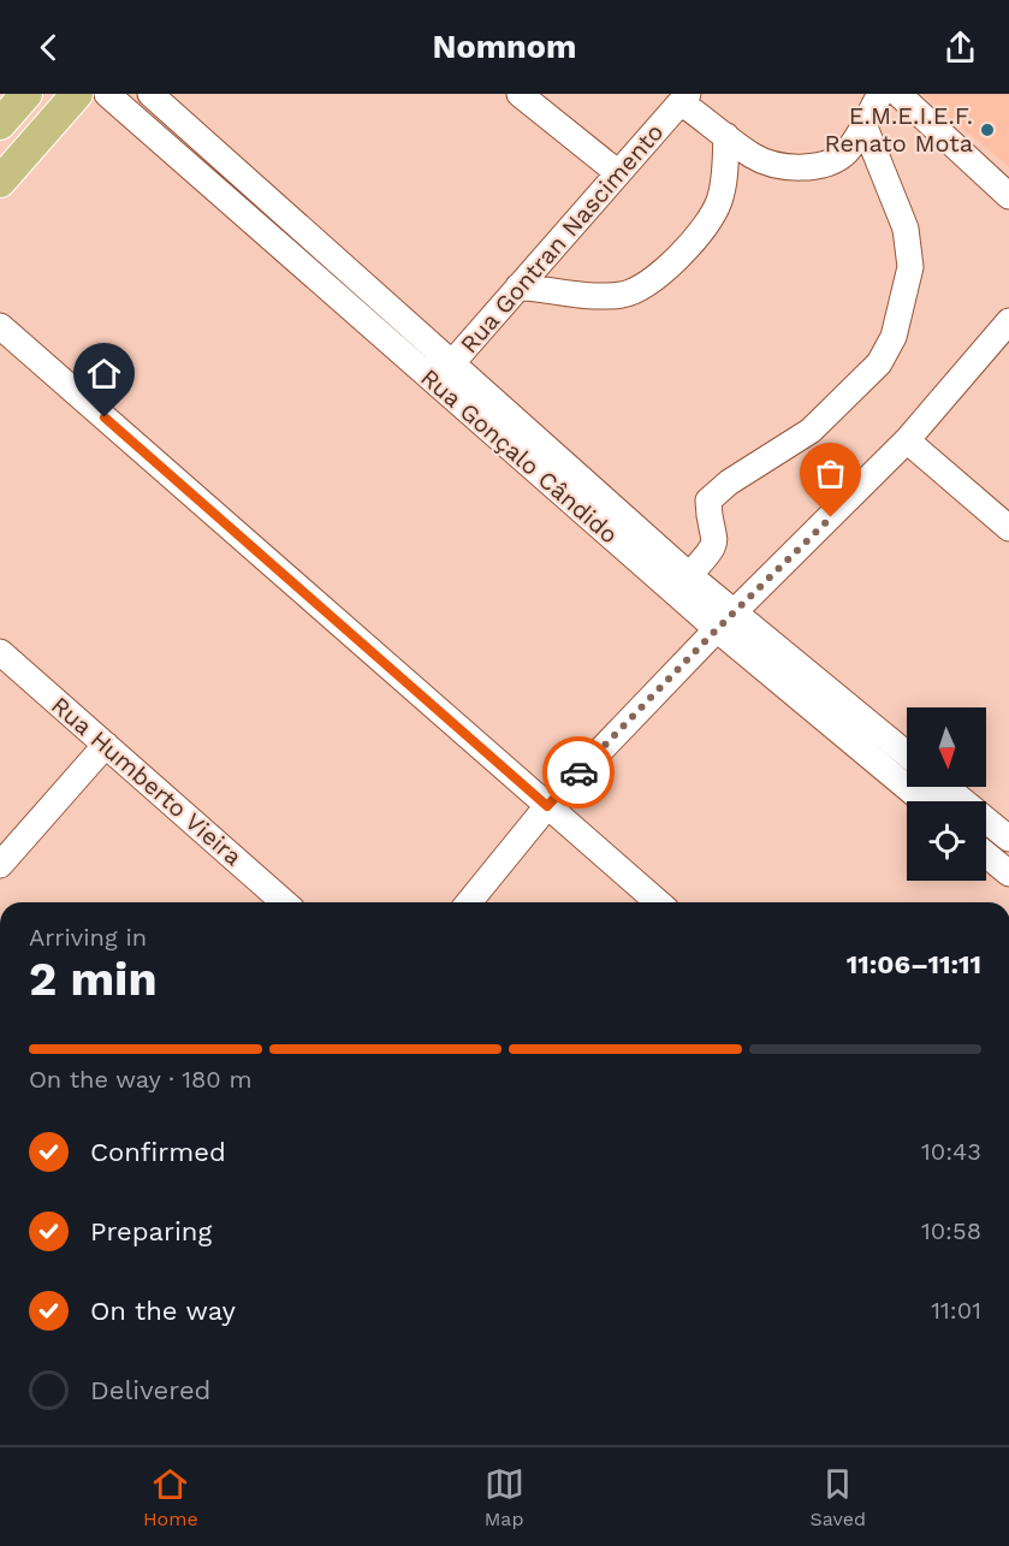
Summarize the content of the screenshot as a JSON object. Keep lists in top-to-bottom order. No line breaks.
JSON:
{"streets":{"street":["Rua Gontran Nascimento","Rua Gonçalo Cândido","Rua Humberto Vieira"]},"crossings":[["Rua Gontran Nascimento","Rua Gonçalo Cândido"]],"places":["E.M.E.I.E.F. Renato Mota"],"north":"bottom","page":{"header":"Nomnom","heading":["2 min","Arriving in","11:06–11:11"],"bar":"On the way · 180 m","list":[["Confirmed","10:43"],["Preparing","10:58"],["On the way","11:01"],"Delivered"],"tabs":["Home","Map","Saved"]}}
